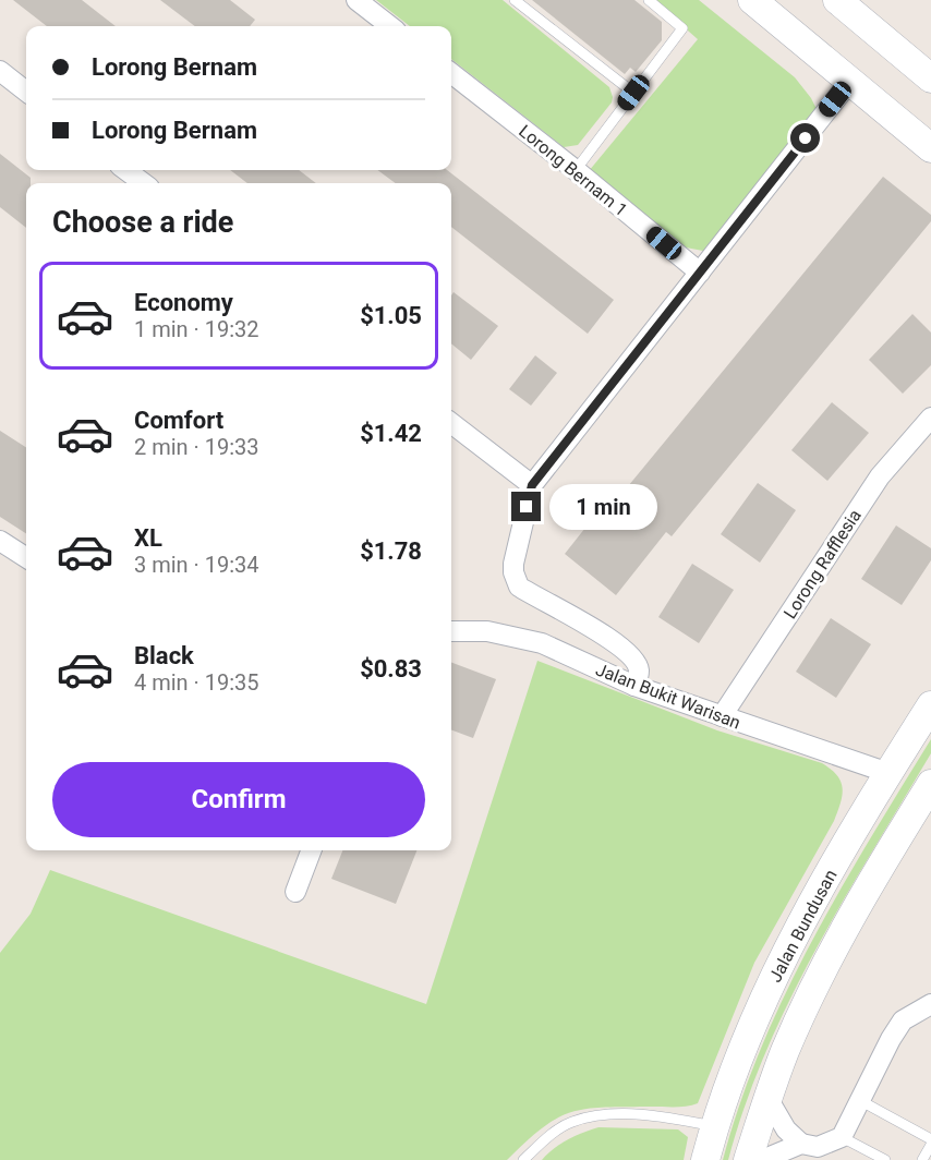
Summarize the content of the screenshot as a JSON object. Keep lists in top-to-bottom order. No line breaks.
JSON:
{"streets":{"main road":["Jalan Bundusan"],"street":["Lorong Bernam 1","Lorong Rafflesia","Jalan Bukit Warisan"]},"crossings":[["Lorong Rafflesia","Jalan Bukit Warisan"],["Jalan Bukit Warisan","Jalan Bundusan"]],"page":{"banner":["Lorong Bernam","Lorong Bernam"],"heading":"Choose a ride","list":[{"name":"Economy","note":"1 min · 19:32","value":"$1.05"},{"name":"Comfort","note":"2 min · 19:33","value":"$1.42"},{"name":"XL","note":"3 min · 19:34","value":"$1.78"},{"name":"Black","note":"4 min · 19:35","value":"$0.83"}],"bubble":"1 min","buttons":"Confirm"}}
